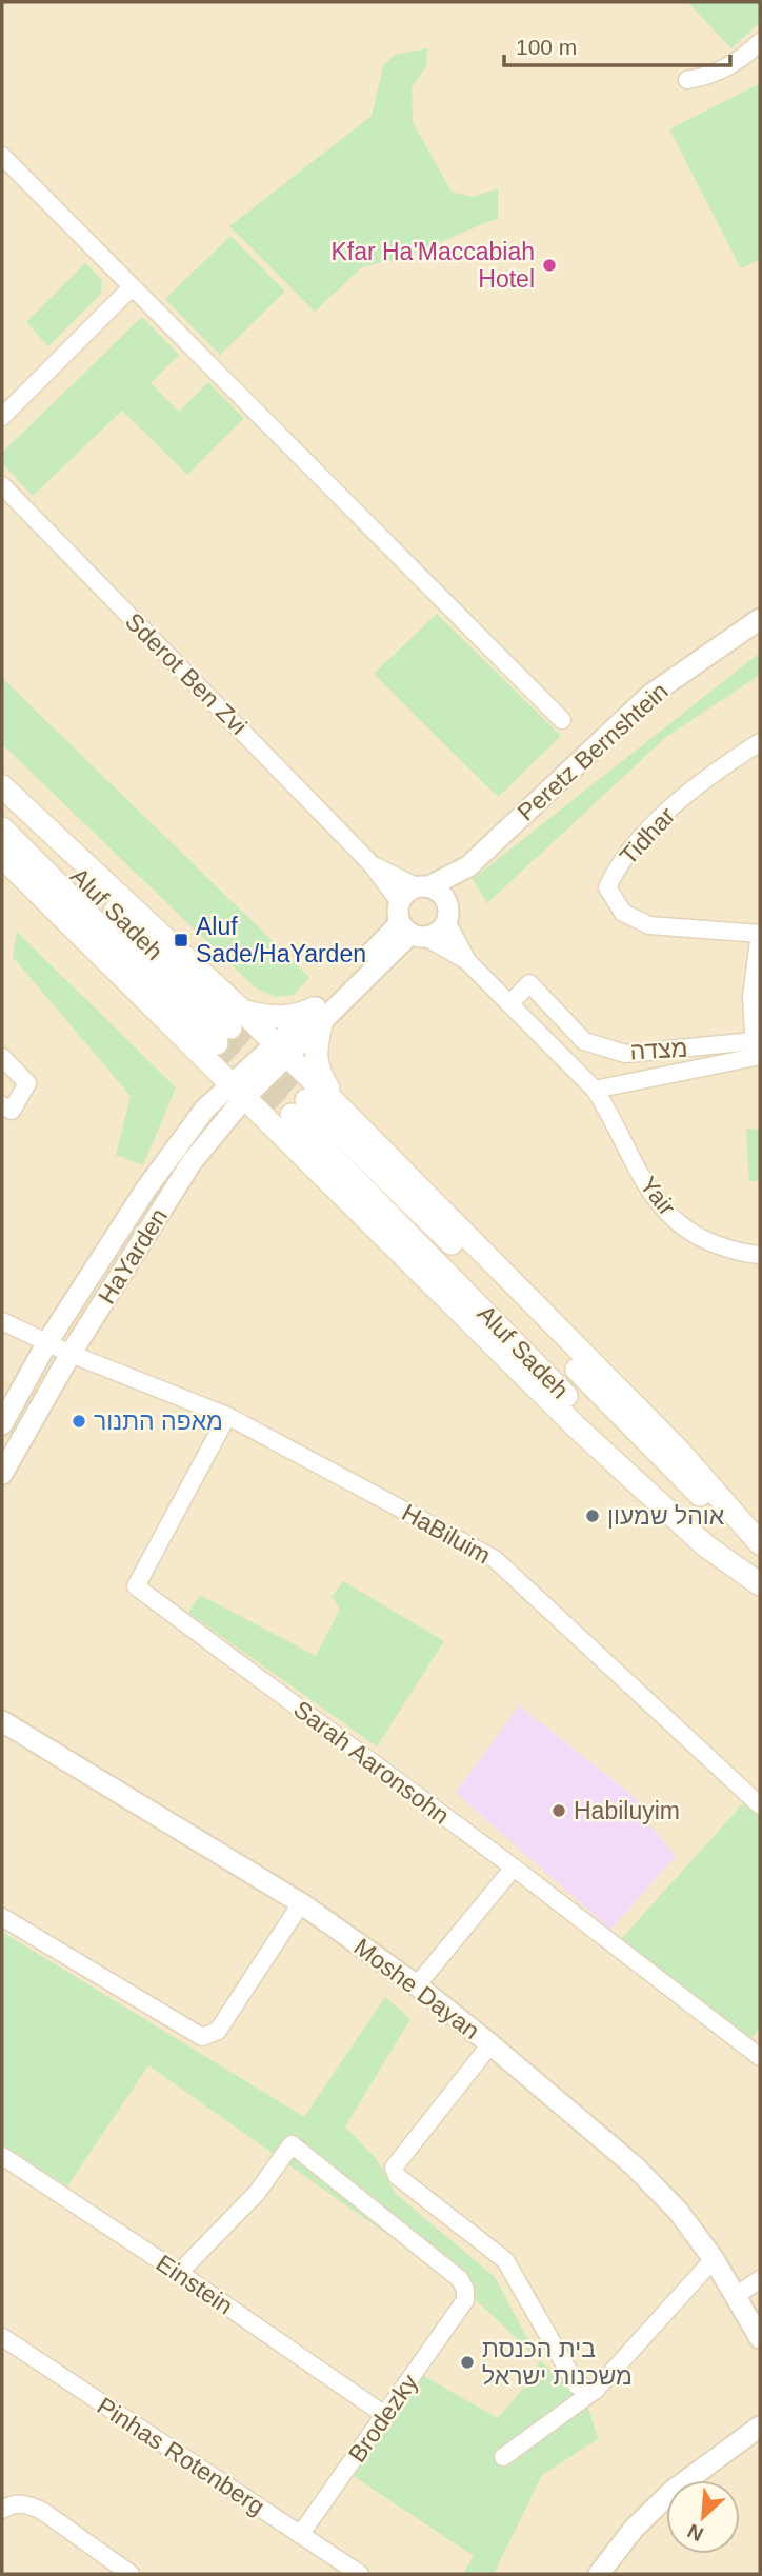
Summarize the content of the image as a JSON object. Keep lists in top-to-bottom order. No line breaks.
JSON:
{"streets":{"main road":["Aluf Sadeh"],"street":["Sderot Ben Zvi","Peretz Bernshtein","Tidhar","מצדה","Yair","HaYarden","HaBiluim","Sarah Aaronsohn","Moshe Dayan","Einstein","Brodezky","Pinhas Rotenberg"]},"crossings":[["Sderot Ben Zvi","Peretz Bernshtein"],["HaYarden","HaBiluim"],["HaBiluim","Sarah Aaronsohn"],["Einstein","Brodezky"],["Brodezky","Pinhas Rotenberg"]],"places":{"other":["Kfar Ha'Maccabiah Hotel","מאפה התנור","אוהל שמעון","Habiluyim","בית הכנסת משכנות ישראל"],"transit":["Aluf Sade/HaYarden"]},"scale_bar":"100 m","north":"bottom left"}
